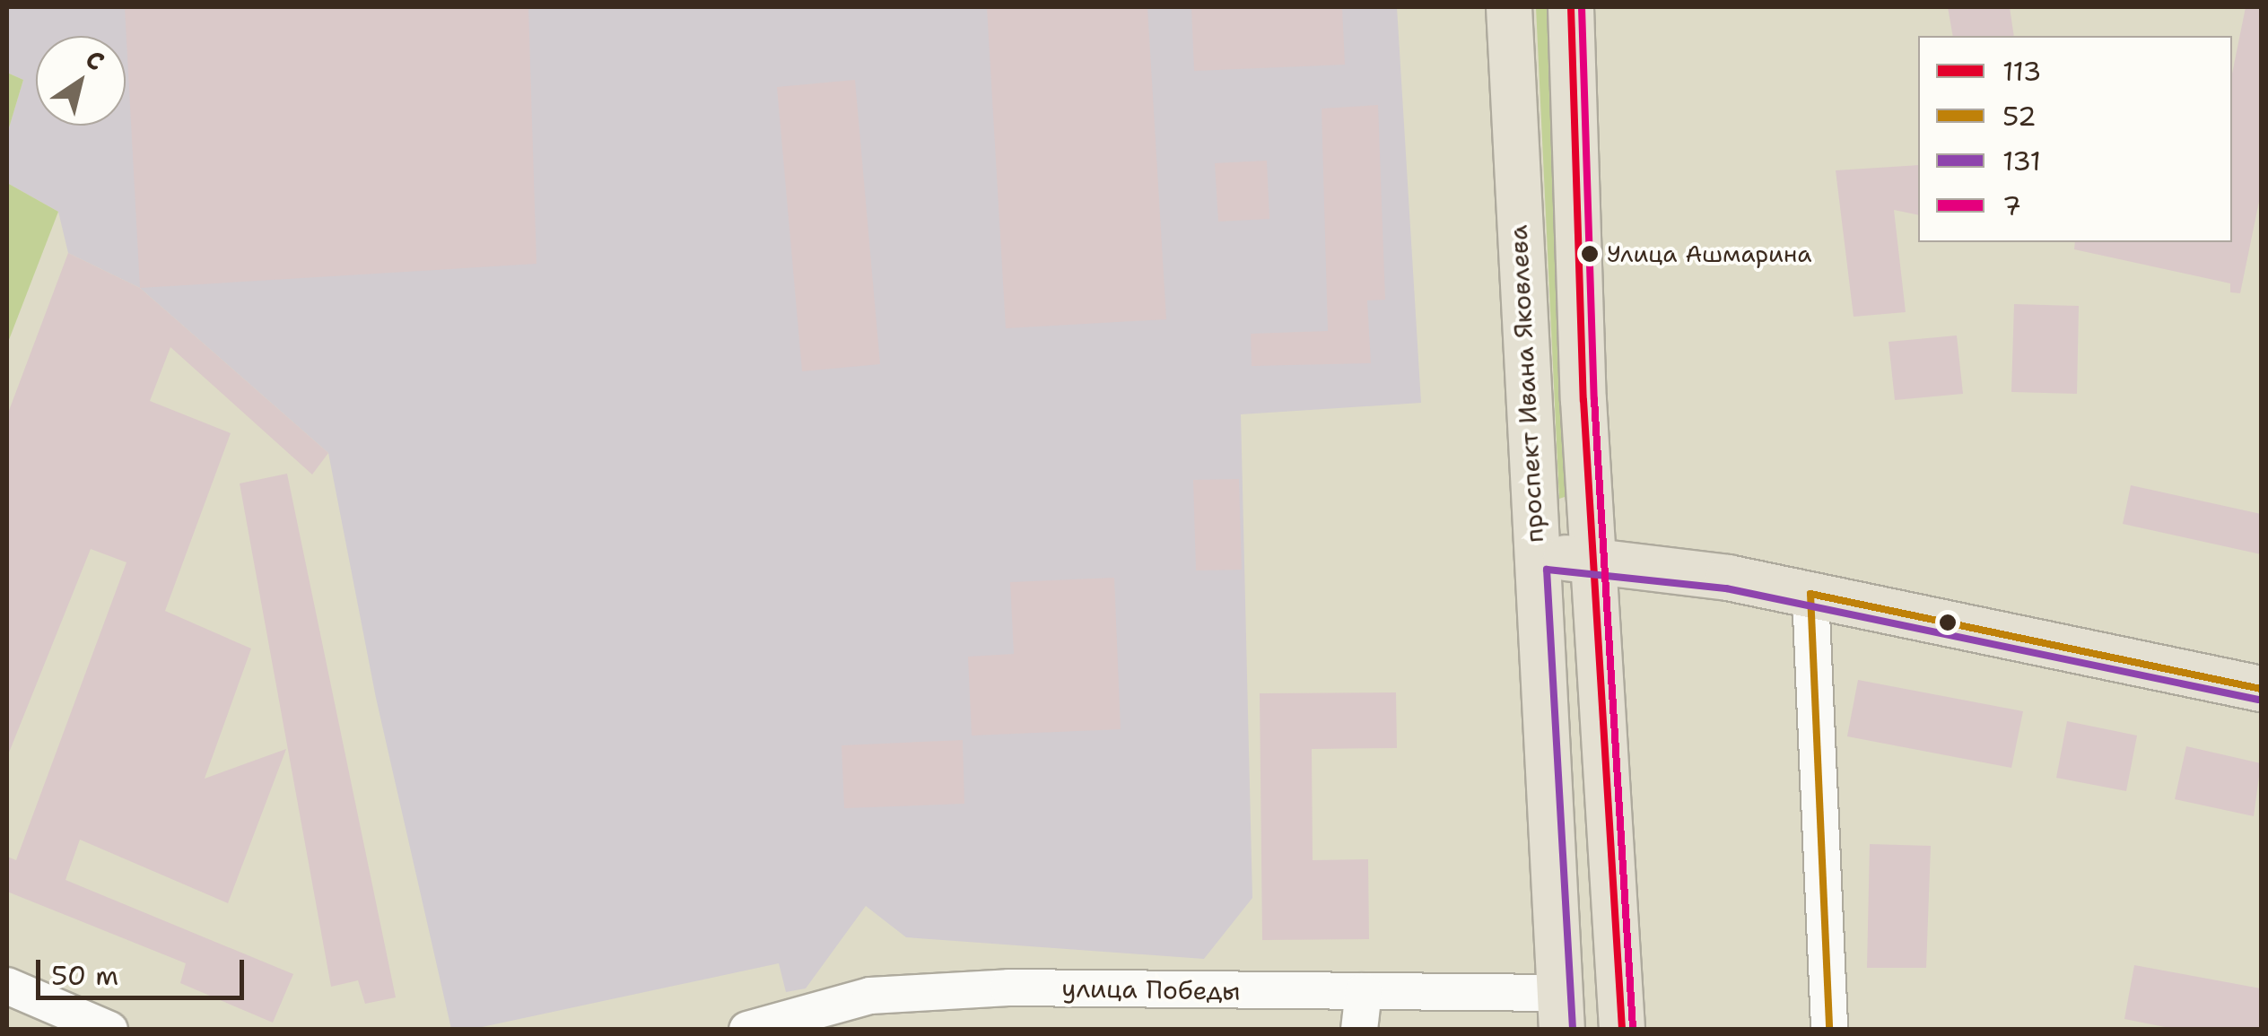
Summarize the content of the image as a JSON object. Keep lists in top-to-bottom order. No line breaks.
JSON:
{"streets":{"main road":["проспект Ивана Яковлева"],"street":["улица Победы"]},"crossings":[["проспект Ивана Яковлева","улица Победы"]],"places":["Улица Ашмарина"],"lines":["transit line 113","transit line 7","transit line 131","transit line 52"],"legend":["113","52","131","7"],"scale_bar":"50 m","north":"top right"}
